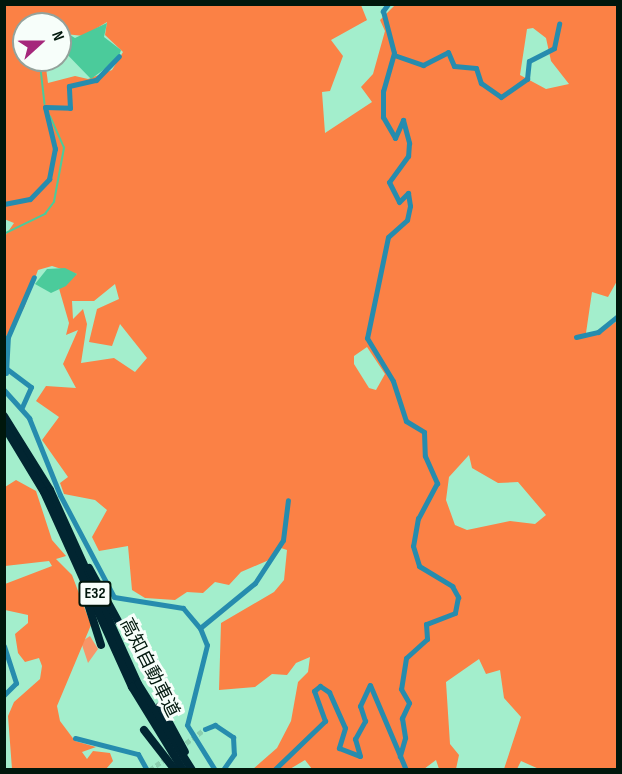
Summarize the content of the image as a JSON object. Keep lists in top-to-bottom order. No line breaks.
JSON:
{"streets":{"highway":["E32","高知自動車道"]},"north":"right"}
